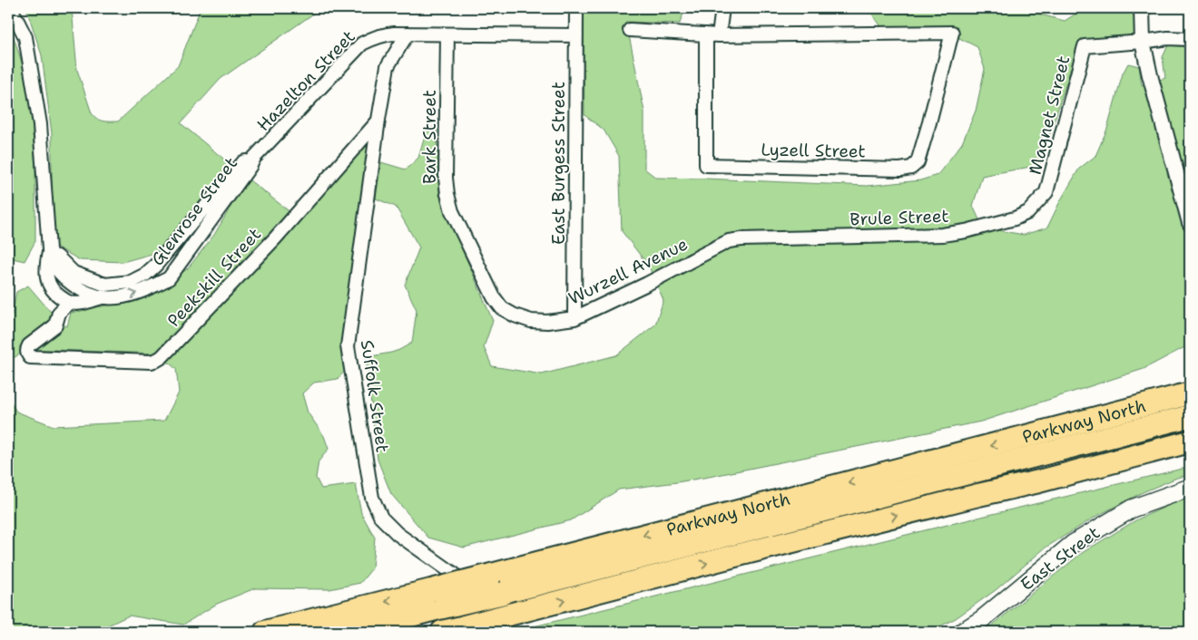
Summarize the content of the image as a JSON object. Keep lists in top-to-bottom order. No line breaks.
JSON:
{"streets":{"highway":["Parkway North"],"main road":["East Street"],"street":["Hazelton Street","Magnet Street","Bark Street","Lyzell Street","East Burgess Street","Glenrose Street","Brule Street","Wurzell Avenue","Peekskill Street","Suffolk Street"]},"crossings":[["Hazelton Street","Bark Street"],["Hazelton Street","East Burgess Street"],["Hazelton Street","Glenrose Street"],["Hazelton Street","Suffolk Street"],["Magnet Street","Brule Street"],["Bark Street","Wurzell Avenue"],["East Burgess Street","Wurzell Avenue"],["Brule Street","Wurzell Avenue"],["Peekskill Street","Suffolk Street"]]}
